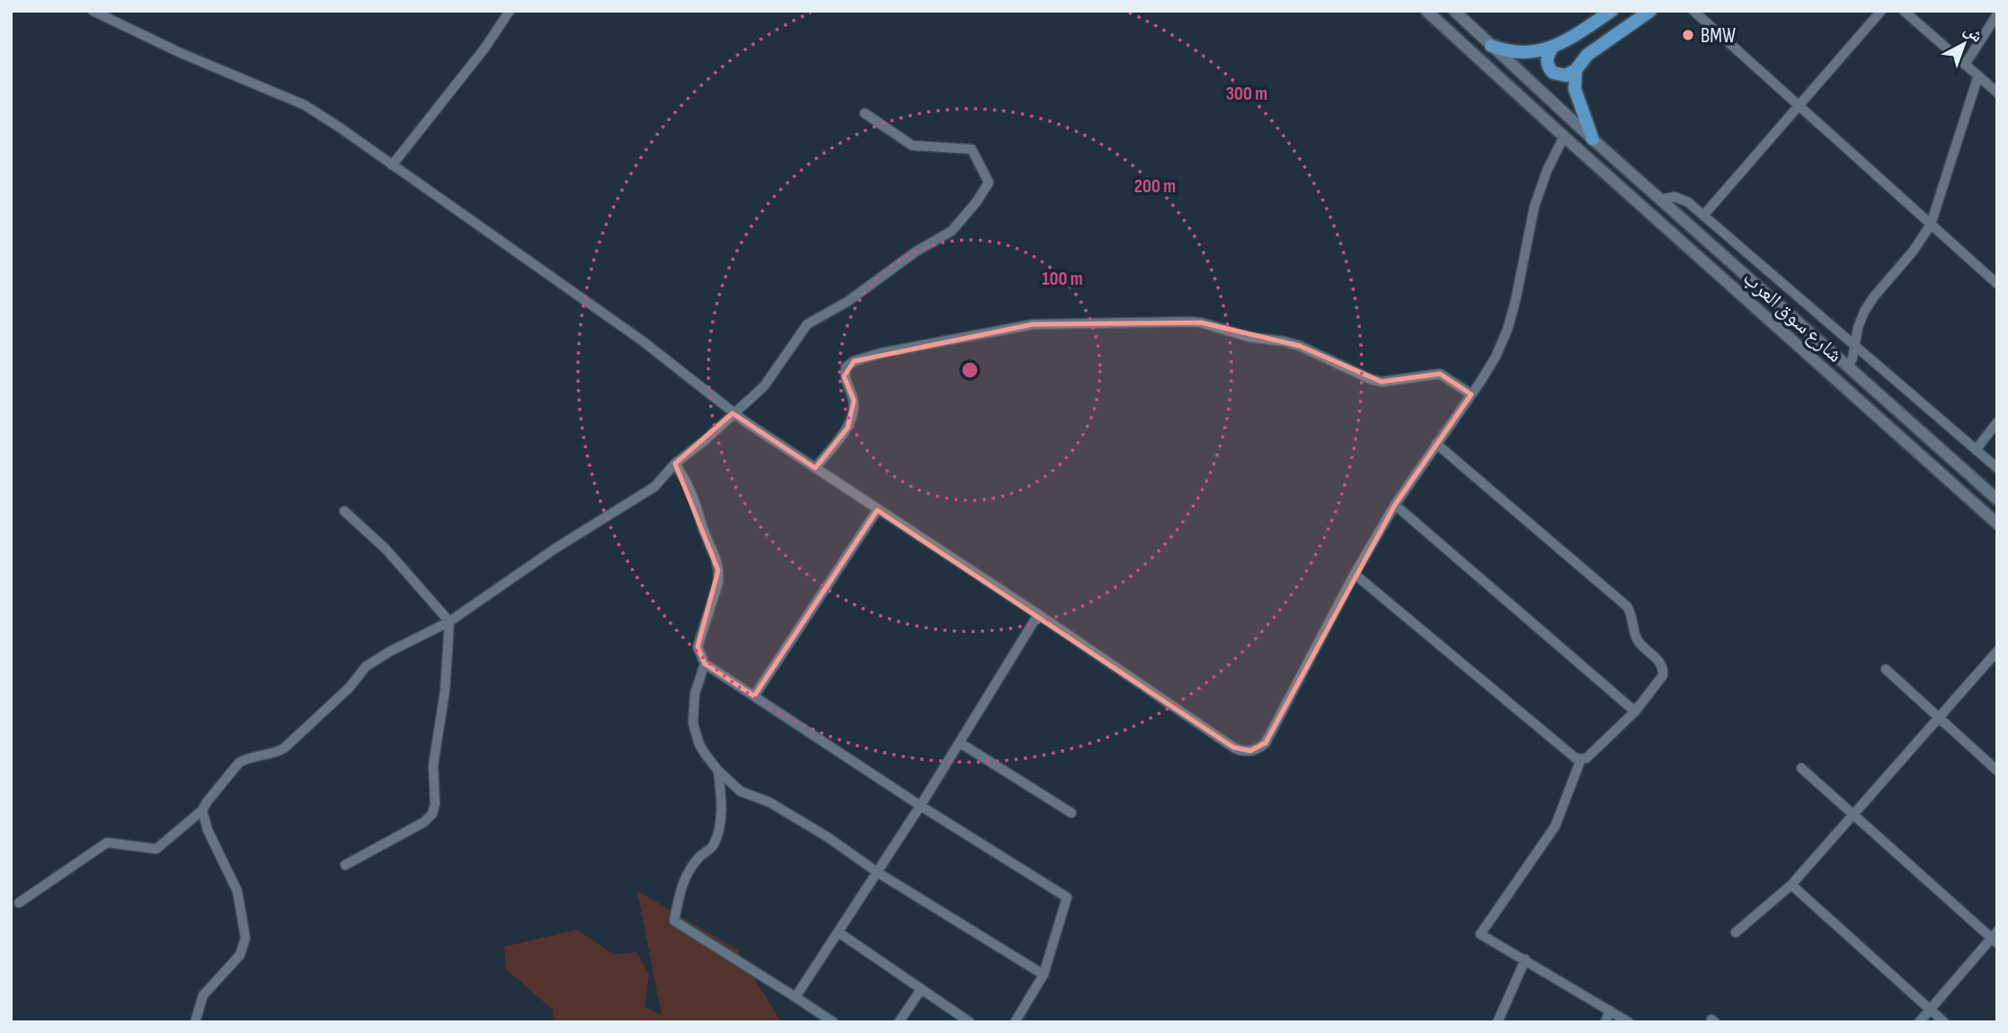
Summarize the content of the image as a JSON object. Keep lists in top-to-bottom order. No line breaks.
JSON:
{"streets":{"main road":["شارع سوق العرب"]},"places":["BMW"],"north":"top right","rings":["300 m","200 m","100 m"]}
